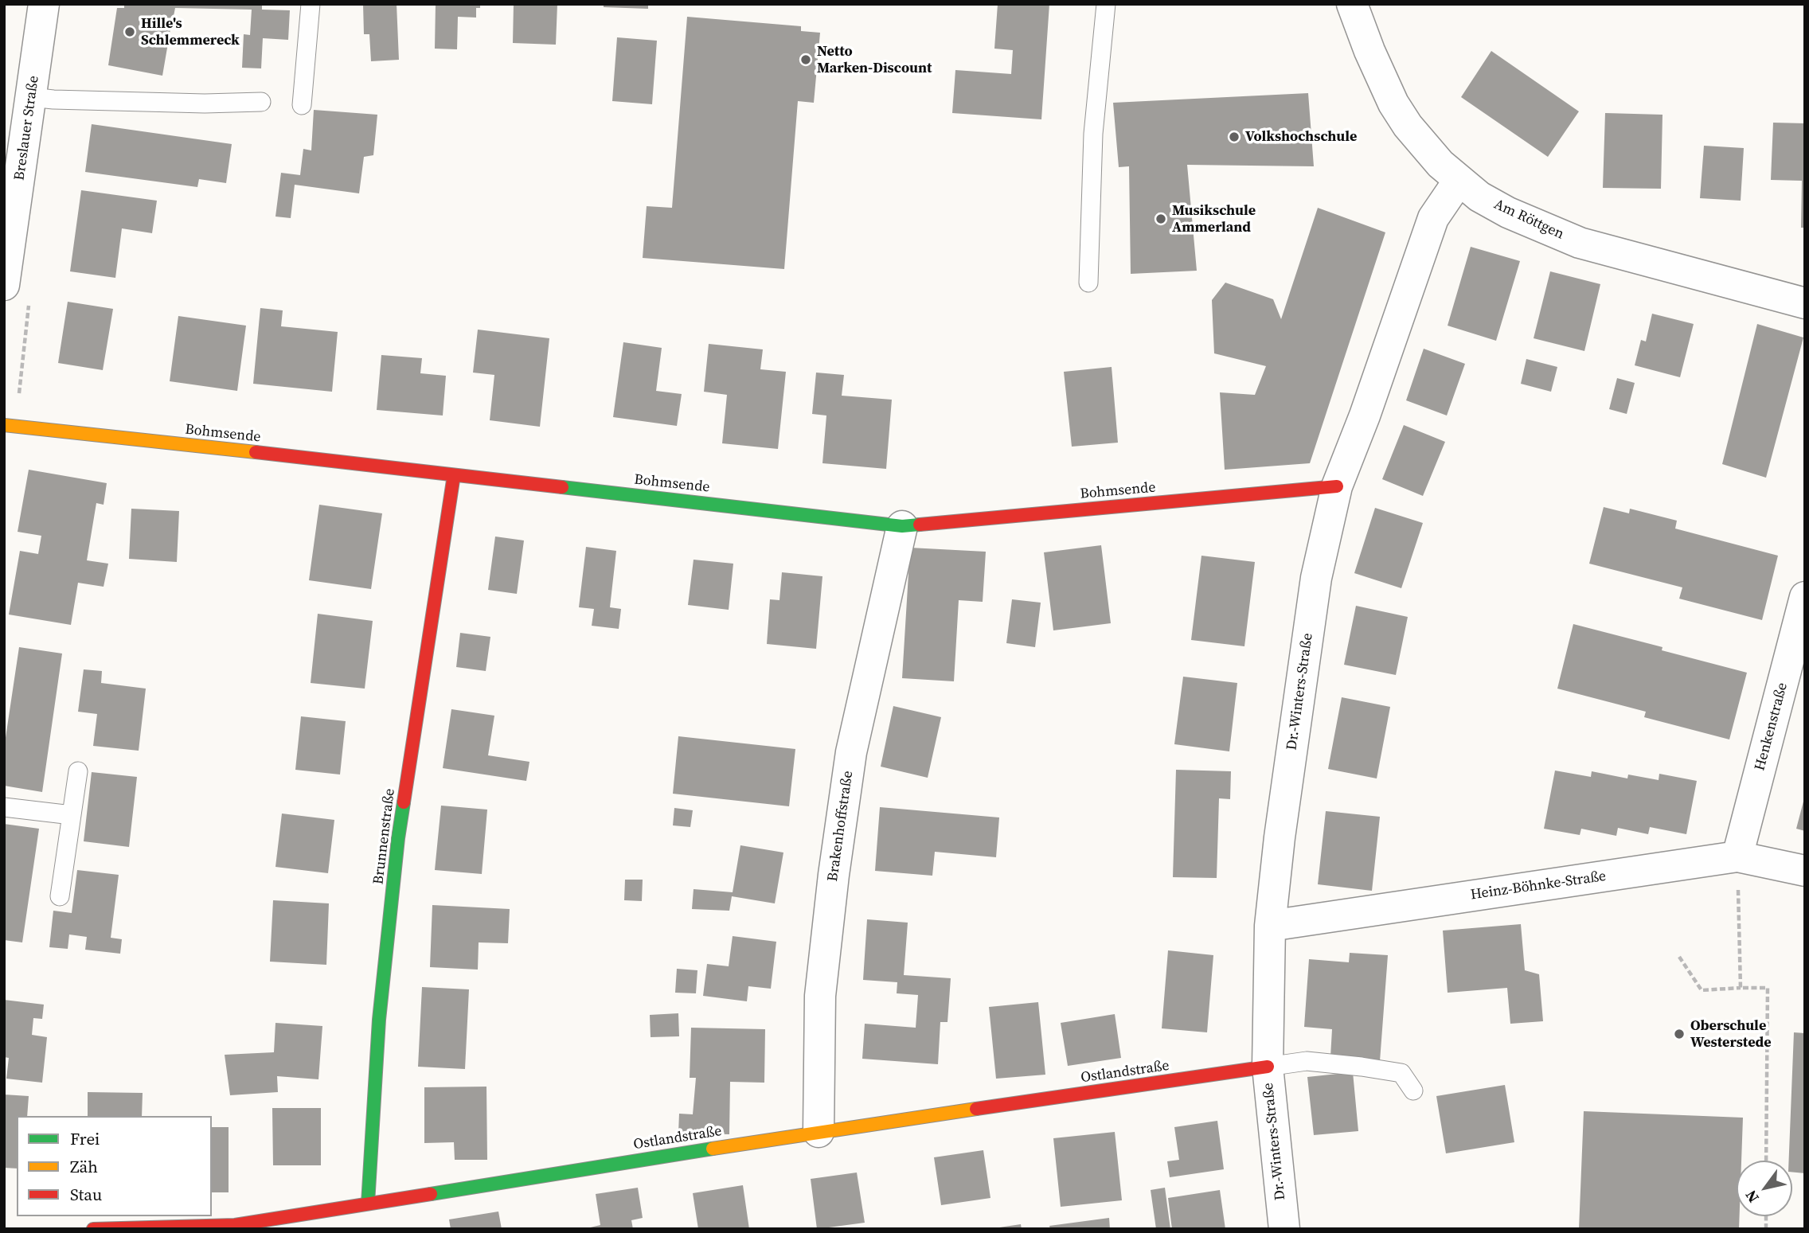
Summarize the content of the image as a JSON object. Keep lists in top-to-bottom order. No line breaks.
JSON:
{"streets":{"street":["Breslauer Straße","Am Röttgen","Bohmsende","Dr.-Winters-Straße","Henkenstraße","Brakenhoffstraße","Brunnenstraße","Heinz-Böhnke-Straße","Ostlandstraße"]},"crossings":[["Am Röttgen","Dr.-Winters-Straße"],["Bohmsende","Dr.-Winters-Straße"],["Bohmsende","Brakenhoffstraße"],["Bohmsende","Brunnenstraße"],["Dr.-Winters-Straße","Heinz-Böhnke-Straße"],["Dr.-Winters-Straße","Ostlandstraße"],["Henkenstraße","Heinz-Böhnke-Straße"],["Brakenhoffstraße","Ostlandstraße"],["Brunnenstraße","Ostlandstraße"]],"places":["Hille's Schlemmereck","Netto Marken-Discount","Volkshochschule","Musikschule Ammerland","Oberschule Westerstede"],"legend":["Frei","Zäh","Stau"],"north":"bottom left"}
